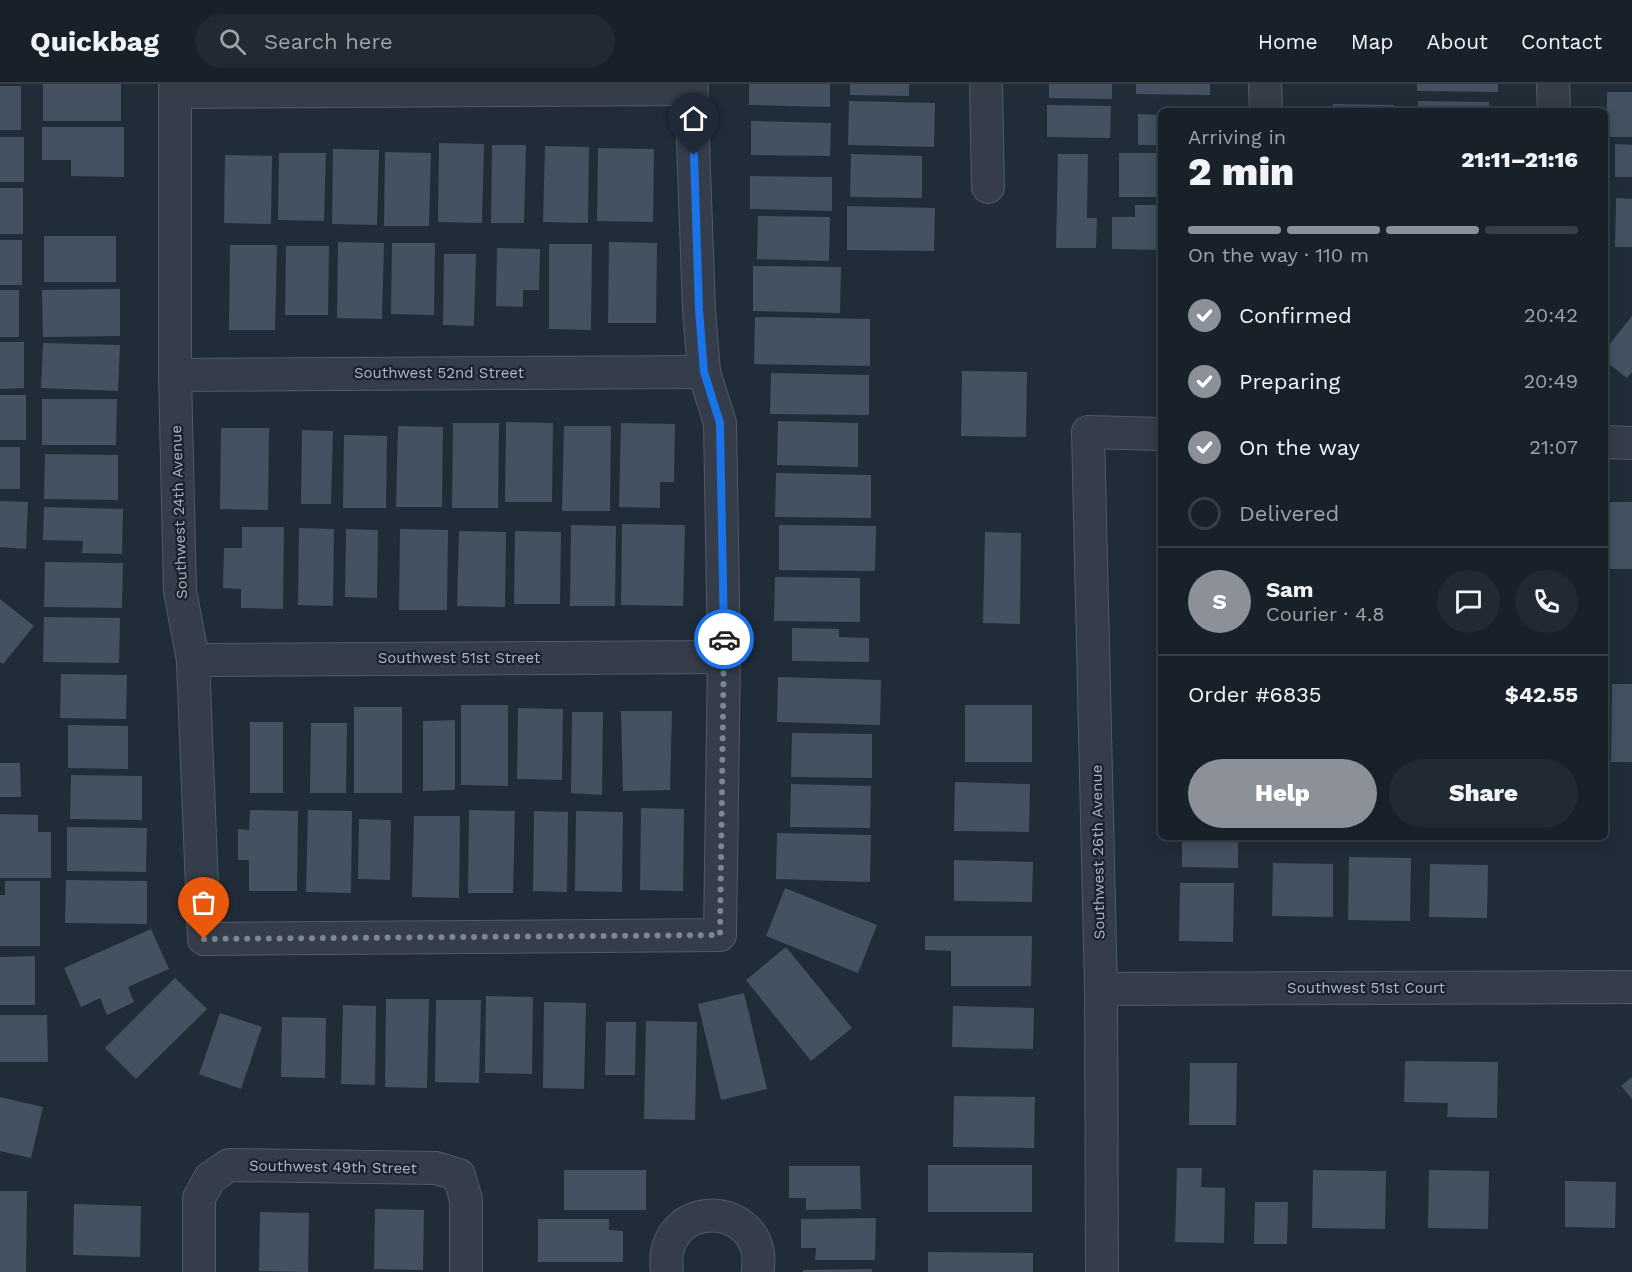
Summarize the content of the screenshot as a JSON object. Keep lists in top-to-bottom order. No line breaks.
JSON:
{"streets":{"street":["Southwest 52nd Street","Southwest 24th Avenue","Southwest 51st Street","Southwest 26th Avenue","Southwest 51st Court","Southwest 49th Street"]},"crossings":[["Southwest 52nd Street","Southwest 24th Avenue"],["Southwest 24th Avenue","Southwest 51st Street"],["Southwest 26th Avenue","Southwest 51st Court"]],"page":{"header":"Quickbag","search":"Search here","nav":["Home","Map","About","Contact"],"heading":["2 min","Arriving in","21:11–21:16"],"panel":["Sam","Courier · 4.8","Order #6835","$42.55"],"bar":"On the way · 110 m","list":[["Confirmed","20:42"],["Preparing","20:49"],["On the way","21:07"],"Delivered"],"round":"S","buttons":["Help","Share"]}}
